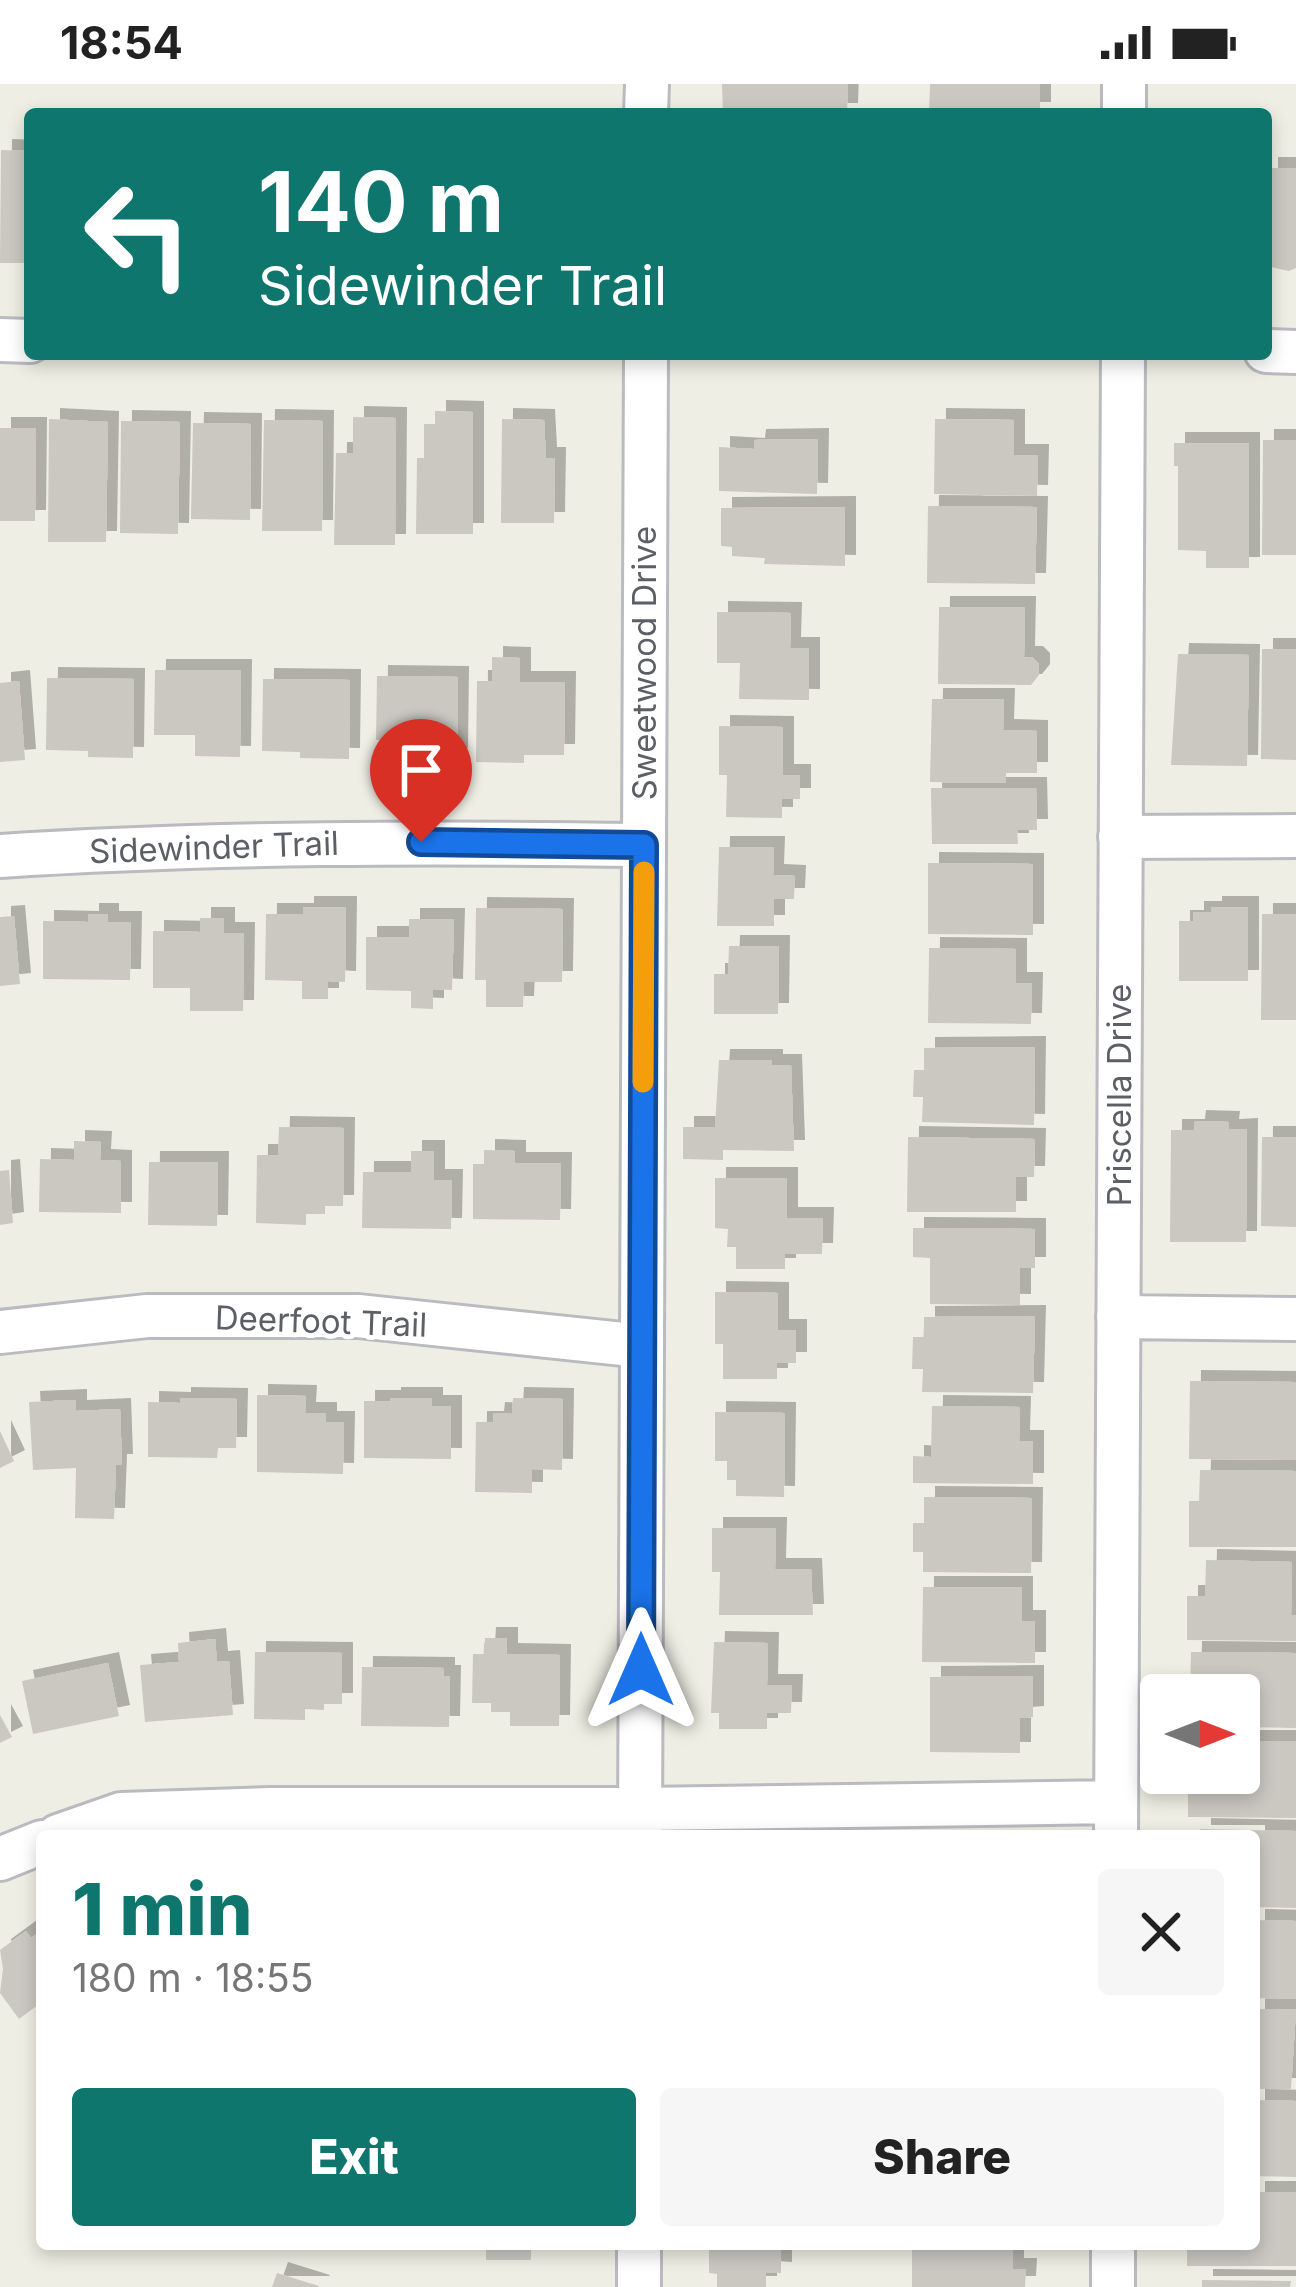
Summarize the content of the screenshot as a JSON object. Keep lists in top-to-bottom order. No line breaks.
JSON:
{"streets":{"street":["Sweetwood Drive","Sidewinder Trail","Priscella Drive","Deerfoot Trail"]},"crossings":[["Sweetwood Drive","Sidewinder Trail"],["Sweetwood Drive","Deerfoot Trail"]],"north":"right","page":{"status":"18:54","turn":["140 m","Sidewinder Trail"],"heading":["1 min","180 m · 18:55"],"buttons":["Exit","Share"]}}
